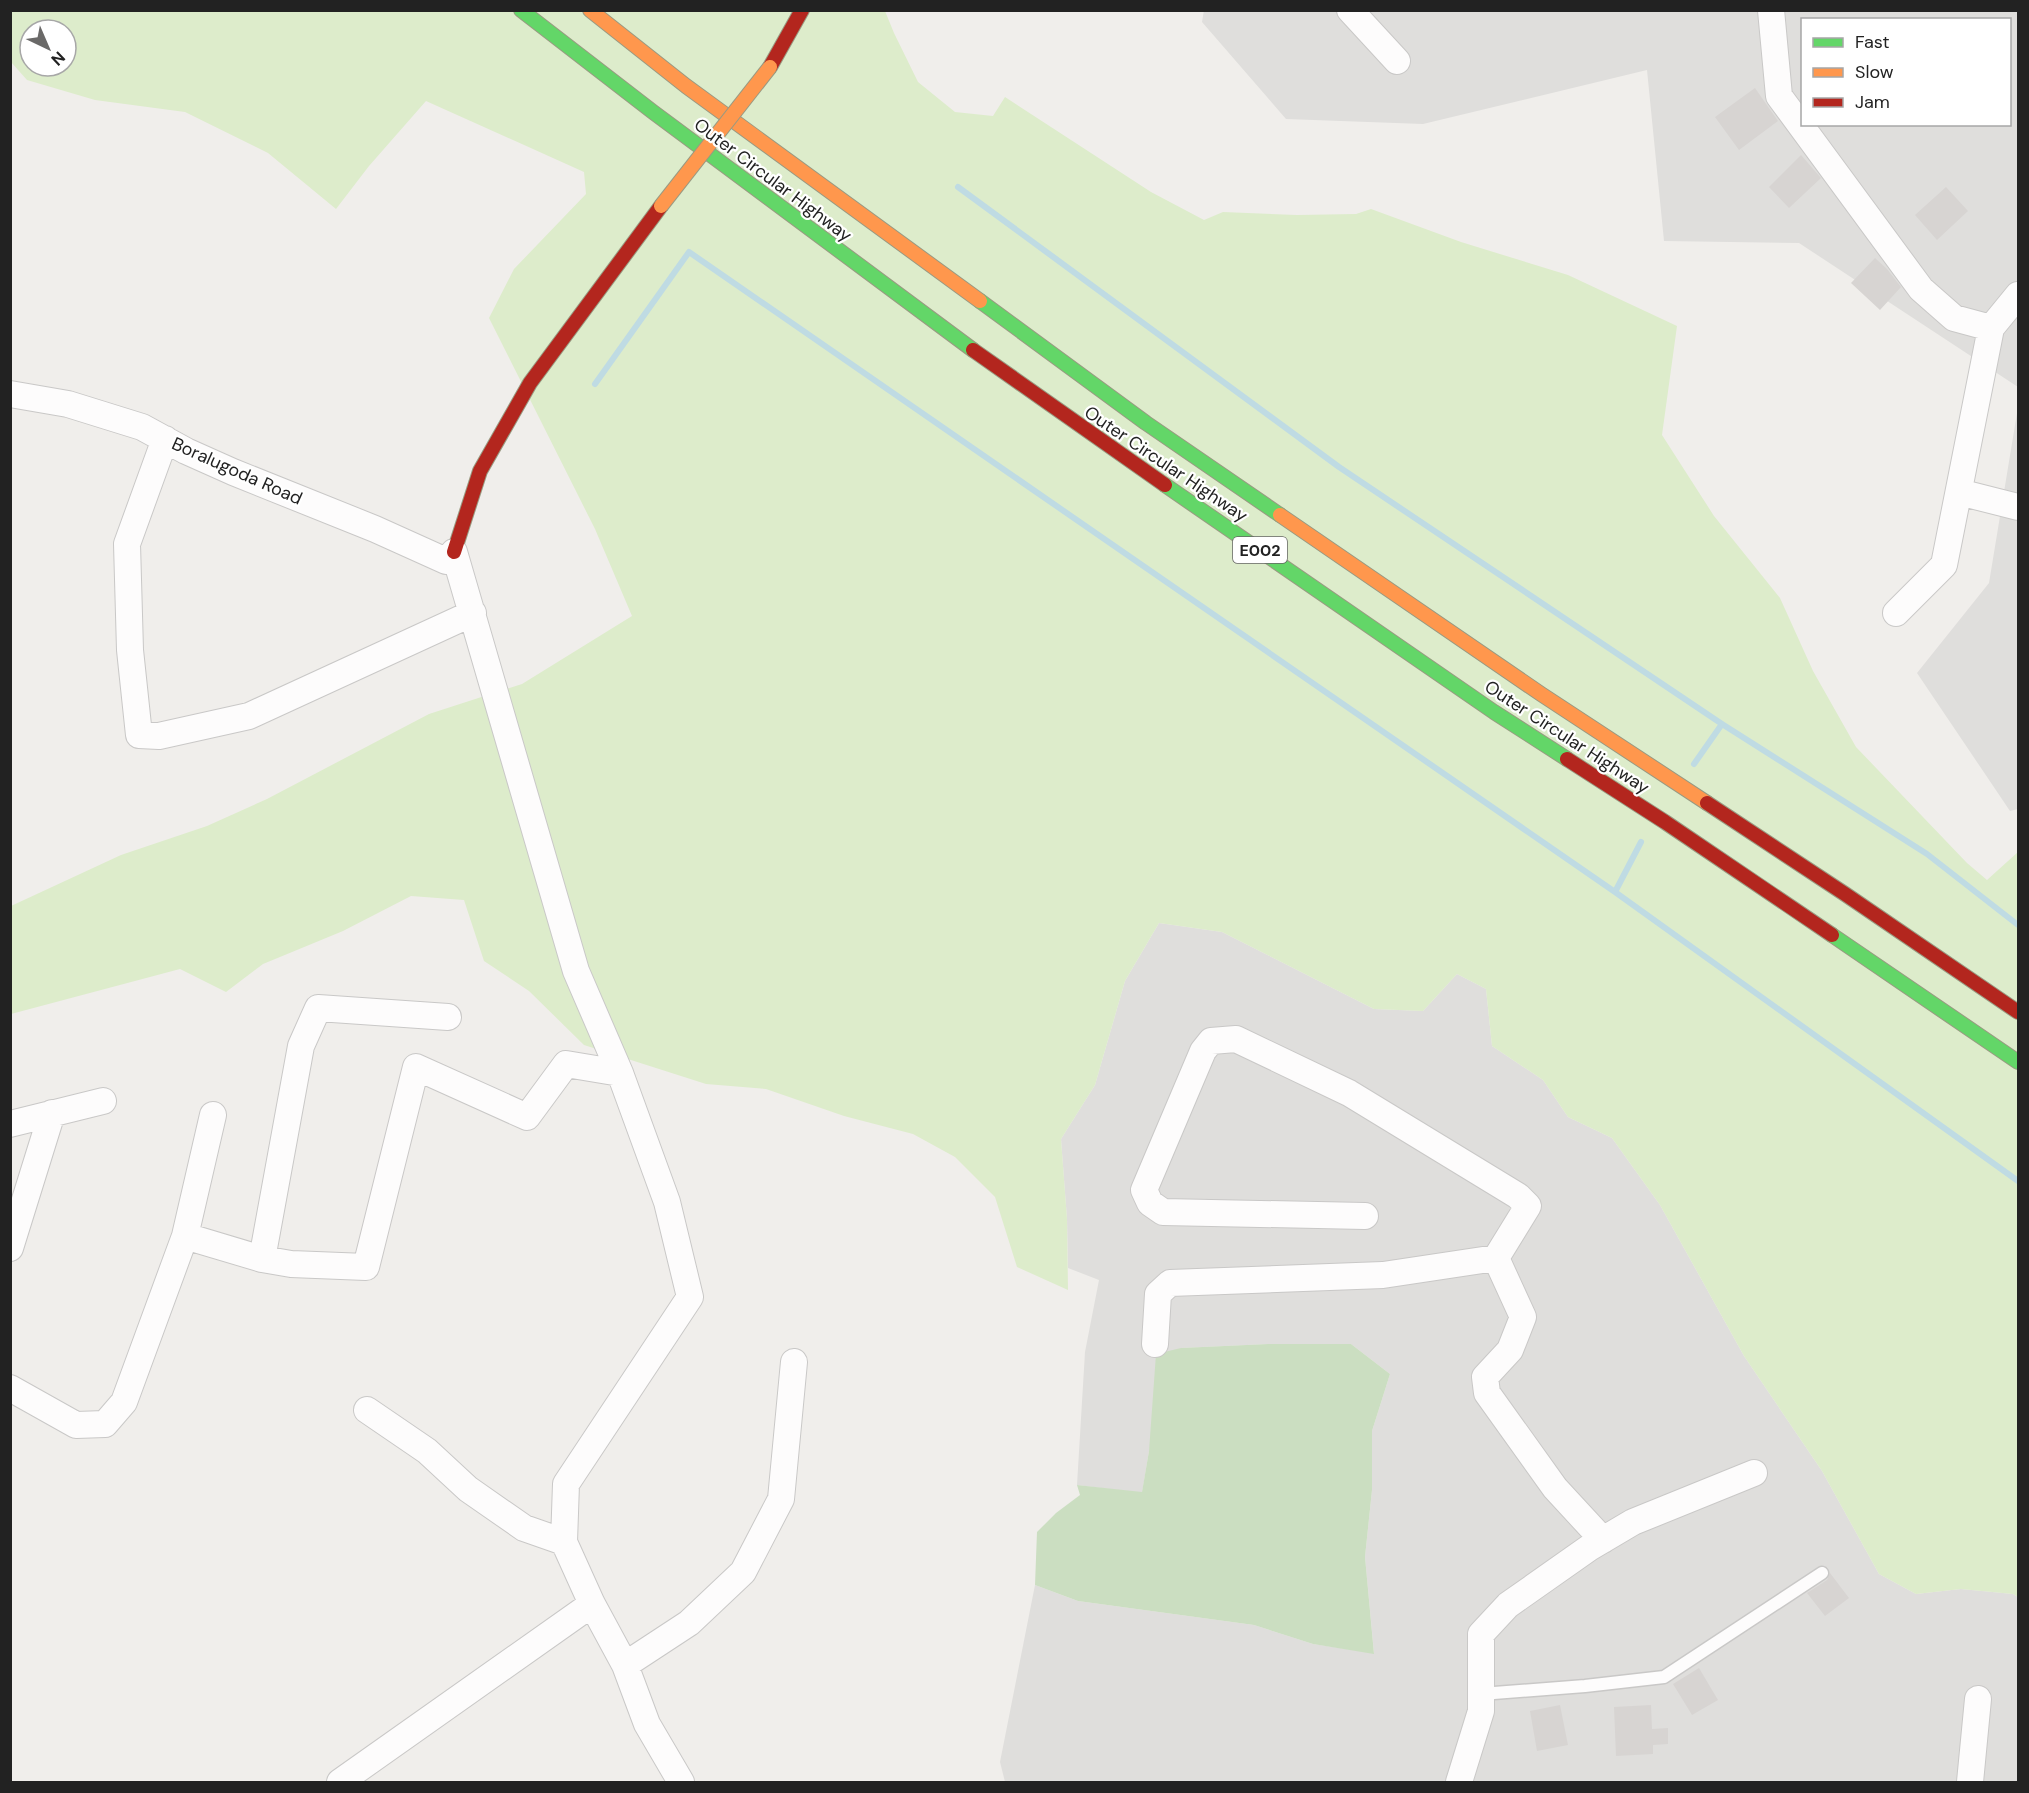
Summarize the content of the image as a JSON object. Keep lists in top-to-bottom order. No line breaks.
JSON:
{"streets":{"main road":["Outer Circular Highway","E002"],"street":["Boralugoda Road"]},"legend":["Fast","Slow","Jam"],"north":"bottom right"}
